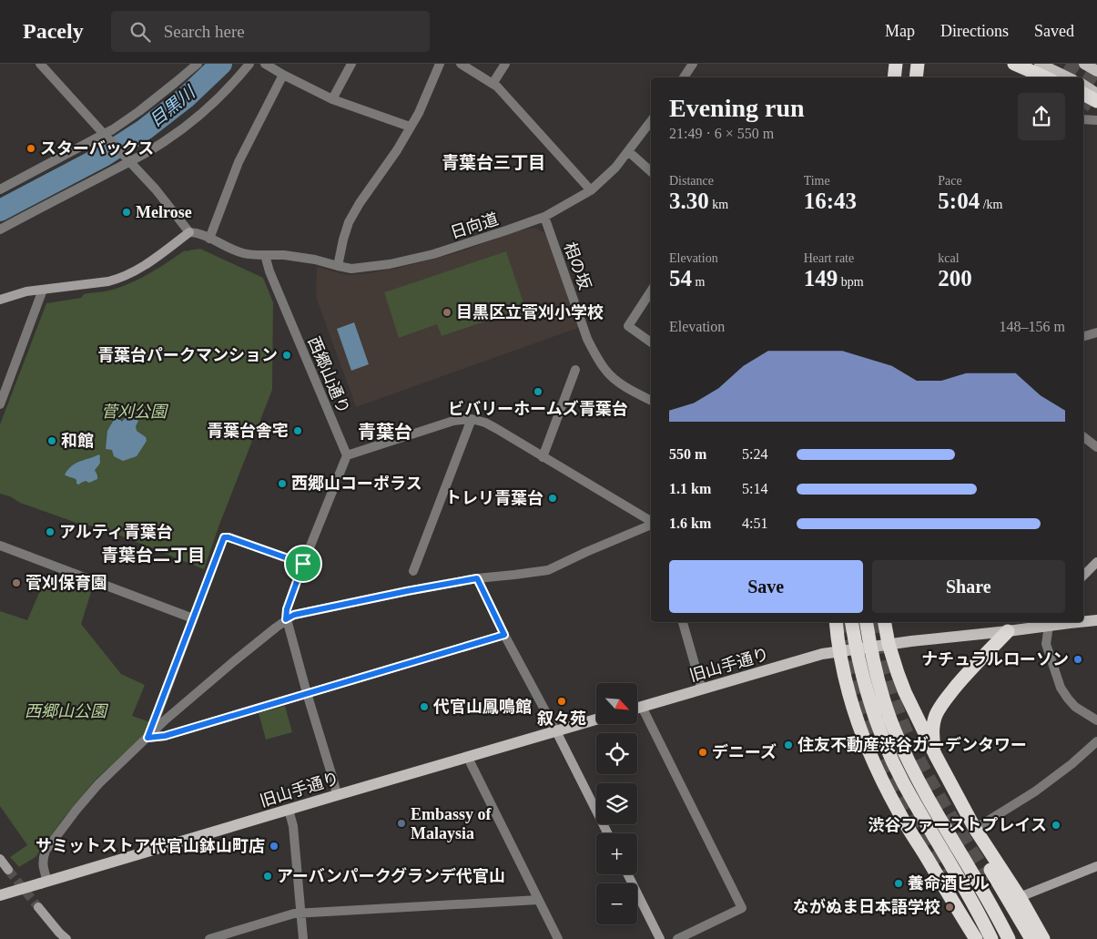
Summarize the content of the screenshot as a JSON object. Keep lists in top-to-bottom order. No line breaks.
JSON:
{"streets":{"main road":["旧山手通り"],"street":["日向道","相の坂","西郷山通り"]},"crossings":[["日向道","相の坂"],["日向道","西郷山通り"]],"districts":["青葉台三丁目","青葉台","青葉台二丁目"],"water":["目黒川"],"parks":["菅刈公園","西郷山公園"],"places":["スターバックス","Melrose","目黒区立菅刈小学校","青葉台パークマンション","ビバリーホームズ青葉台","青葉台舎宅","和館","西郷山コーポラス","トレリ青葉台","アルティ青葉台","菅刈保育園","ナチュラルローソン","叙々苑","代官山鳳鳴館","住友不動産渋谷ガーデンタワー","デニーズ","Embassy of Malaysia","渋谷ファーストプレイス","サミットストア代官山鉢山町店","アーバンパークグランデ代官山","養命酒ビル","ながぬま日本語学校"],"north":"bottom right","page":{"header":"Pacely","search":"Search here","nav":["Map","Directions","Saved"],"heading":["Evening run","21:49 · 6 × 550 m"],"stats":[["Distance","3.30 km"],["Time","16:43"],["Pace","5:04 /km"],["Elevation","54 m"],["Heart rate","149 bpm"],["kcal","200"]],"chart":["Elevation","148–156 m"],"list":[{"name":"550 m","note":"5:24"},{"name":"1.1 km","note":"5:14"},{"name":"1.6 km","note":"4:51"}],"buttons":["Save","Share"],"map_buttons":["+","−"]}}
